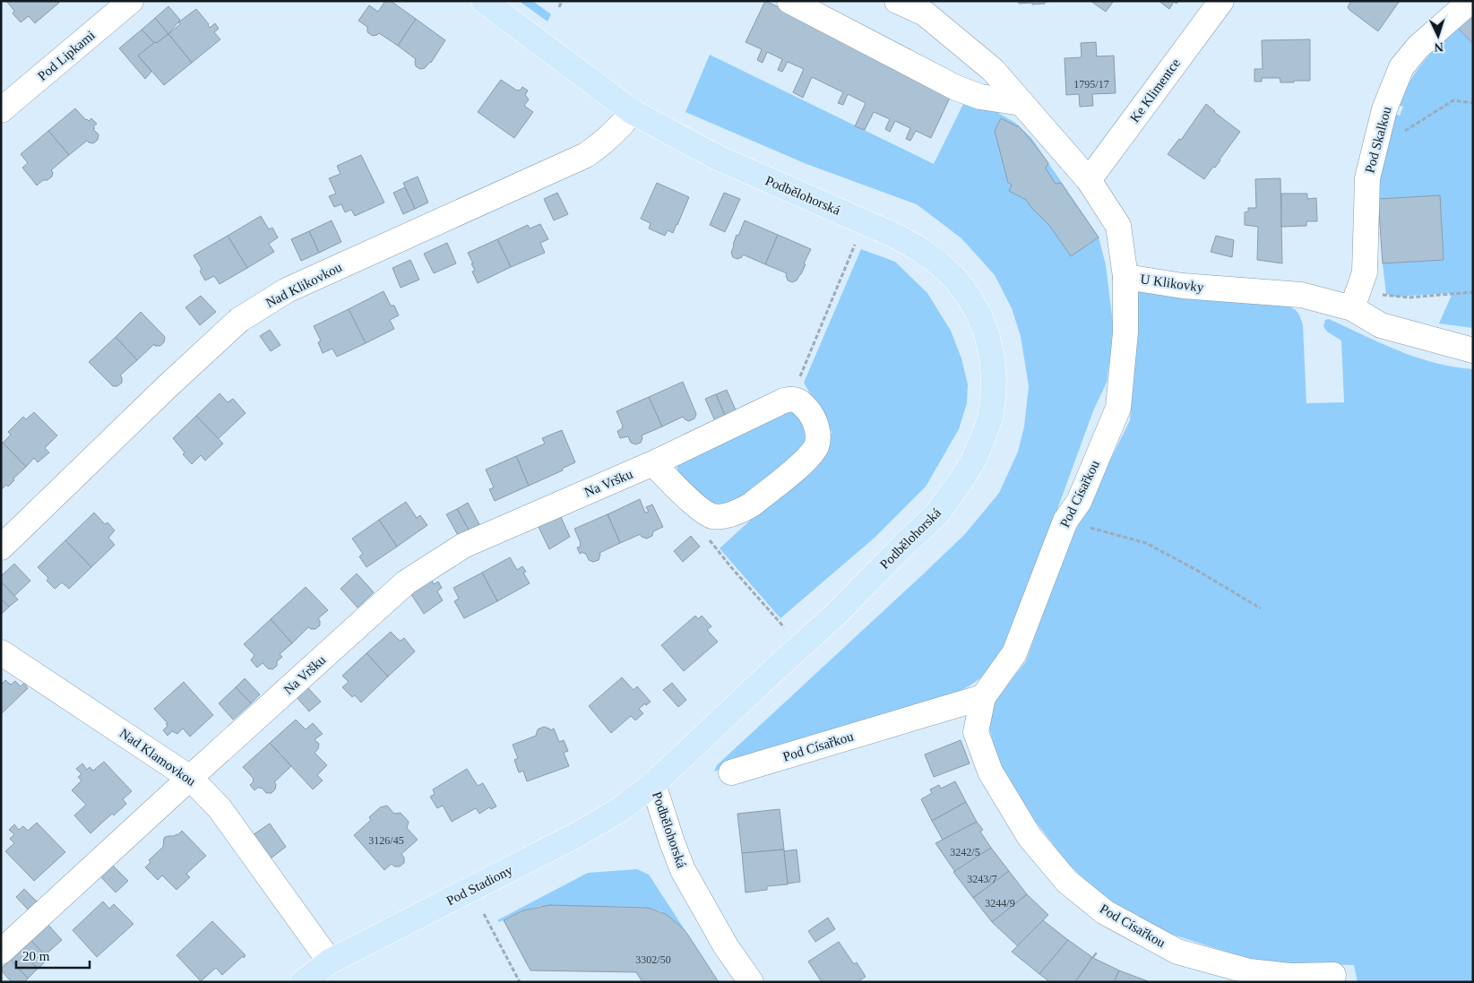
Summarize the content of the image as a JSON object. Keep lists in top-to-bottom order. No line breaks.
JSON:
{"streets":{"main road":["Podbělohorská","Pod Stadiony"],"street":["Pod Lipkami","Ke Klimentce","Pod Skalkou","U Klikovky","Nad Klikovkou","Na Vršku","Pod Císařkou","Nad Klamovkou"]},"crossings":[["Ke Klimentce","U Klikovky"],["Pod Skalkou","U Klikovky"],["Podbělohorská","Nad Klikovkou"],["Podbělohorská","Pod Stadiony"],["U Klikovky","Pod Císařkou"],["Na Vršku","Nad Klamovkou"],["Nad Klamovkou","Pod Stadiony"]],"house_numbers":["1795/17","3126/45","3242/5","3243/7","3244/9","3302/50"],"scale_bar":"20 m","north":"bottom"}
